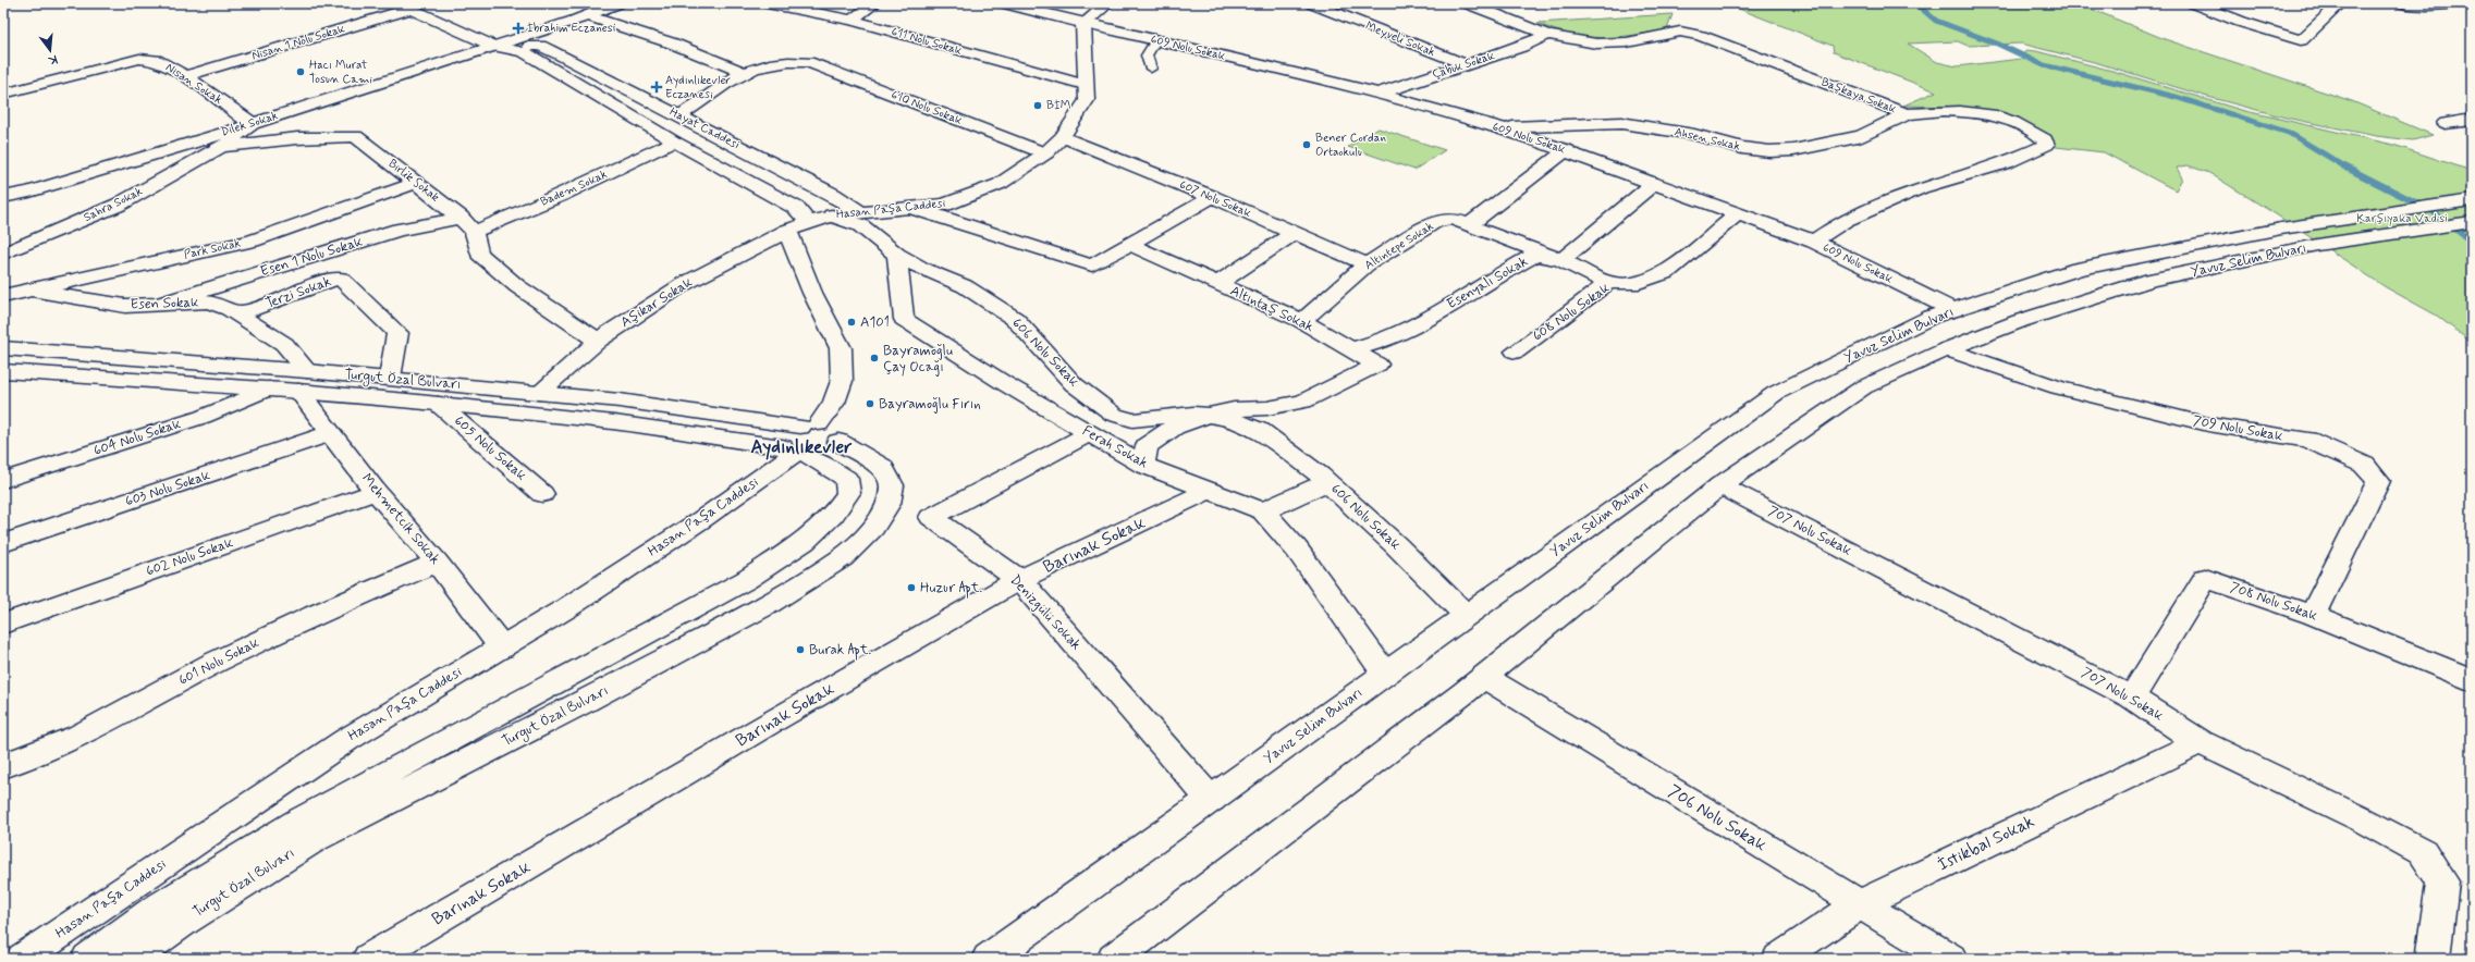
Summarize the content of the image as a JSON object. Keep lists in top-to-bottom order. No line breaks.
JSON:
{"streets":{"street":["Meyveli Sokak","611 Nolu Sokak","Nisan 1 Nolu Sokak","609 Nolu Sokak","Çabuk Sokak","Nisan Sokak","Başkaya Sokak","610 Nolu Sokak","Dilek Sokak","Hayat Caddesi","Ahsen Sokak","Birlik Sokak","Badem Sokak","607 Nolu Sokak","Sahra Sokak","Hasan Paşa Caddesi","Altıntepe Sokak","Park Sokak","Esen 1 Nolu Sokak","Yavuz Selim Bulvarı","Esenyalı Sokak","Terzi Sokak","Aşikar Sokak","Esen Sokak","Altıntaş Sokak","608 Nolu Sokak","606 Nolu Sokak","Turgut Özal Bulvarı","709 Nolu Sokak","604 Nolu Sokak","Ferah Sokak","605 Nolu Sokak","603 Nolu Sokak","Mehmetcik Sokak","707 Nolu Sokak","Barınak Sokak","602 Nolu Sokak","708 Nolu Sokak","Denizgülü Sokak","601 Nolu Sokak","706 Nolu Sokak","İstikbal Sokak"]},"crossings":[["Meyveli Sokak","Çabuk Sokak"],["611 Nolu Sokak","Hasan Paşa Caddesi"],["Nisan 1 Nolu Sokak","Nisan Sokak"],["Nisan 1 Nolu Sokak","Hayat Caddesi"],["609 Nolu Sokak","Çabuk Sokak"],["609 Nolu Sokak","Başkaya Sokak"],["609 Nolu Sokak","Ahsen Sokak"],["609 Nolu Sokak","Hasan Paşa Caddesi"],["609 Nolu Sokak","Yavuz Selim Bulvarı"],["609 Nolu Sokak","608 Nolu Sokak"],["Çabuk Sokak","Başkaya Sokak"],["Nisan Sokak","Dilek Sokak"],["Başkaya Sokak","Ahsen Sokak"],["610 Nolu Sokak","Hayat Caddesi"],["610 Nolu Sokak","Hasan Paşa Caddesi"],["Dilek Sokak","Hayat Caddesi"],["Hayat Caddesi","Badem Sokak"],["Hayat Caddesi","Hasan Paşa Caddesi"],["Birlik Sokak","Badem Sokak"],["Birlik Sokak","Sahra Sokak"],["Birlik Sokak","Park Sokak"],["Birlik Sokak","Esen 1 Nolu Sokak"],["Badem Sokak","Esen 1 Nolu Sokak"],["607 Nolu Sokak","Hasan Paşa Caddesi"],["607 Nolu Sokak","Altıntepe Sokak"],["Hasan Paşa Caddesi","Aşikar Sokak"],["Hasan Paşa Caddesi","606 Nolu Sokak"],["Hasan Paşa Caddesi","Turgut Özal Bulvarı"],["Hasan Paşa Caddesi","Mehmetcik Sokak"],["Altıntepe Sokak","Esenyalı Sokak"],["Altıntepe Sokak","Altıntaş Sokak"],["Park Sokak","Esen Sokak"],["Esen 1 Nolu Sokak","Esen Sokak"],["Yavuz Selim Bulvarı","606 Nolu Sokak"],["Yavuz Selim Bulvarı","709 Nolu Sokak"],["Yavuz Selim Bulvarı","Ferah Sokak"],["Yavuz Selim Bulvarı","707 Nolu Sokak"],["Yavuz Selim Bulvarı","Denizgülü Sokak"],["Yavuz Selim Bulvarı","706 Nolu Sokak"],["Esenyalı Sokak","Altıntaş Sokak"],["Terzi Sokak","Esen Sokak"],["Terzi Sokak","Turgut Özal Bulvarı"],["Aşikar Sokak","Turgut Özal Bulvarı"],["Esen Sokak","Turgut Özal Bulvarı"],["Esen Sokak","Mehmetcik Sokak"],["Altıntaş Sokak","606 Nolu Sokak"],["Altıntaş Sokak","Ferah Sokak"],["606 Nolu Sokak","Ferah Sokak"],["Turgut Özal Bulvarı","604 Nolu Sokak"],["Turgut Özal Bulvarı","605 Nolu Sokak"],["Turgut Özal Bulvarı","Mehmetcik Sokak"],["709 Nolu Sokak","708 Nolu Sokak"],["Ferah Sokak","Barınak Sokak"],["Ferah Sokak","Denizgülü Sokak"],["603 Nolu Sokak","Mehmetcik Sokak"],["Mehmetcik Sokak","602 Nolu Sokak"],["Mehmetcik Sokak","601 Nolu Sokak"],["707 Nolu Sokak","708 Nolu Sokak"],["707 Nolu Sokak","İstikbal Sokak"],["Barınak Sokak","Denizgülü Sokak"],["706 Nolu Sokak","İstikbal Sokak"]],"districts":["Aydınlıkevler"],"parks":["Karşıyaka Vadisi"],"places":{"health":["İbrahim Eczanesi","Aydınlıkevler Eczanesi"],"other":["Hacı Murat Tosun Cami","BİM","Bener Cordan Ortaokulu","A101","Bayramoğlu Çay Ocağı","Bayramoğlu Fırın","Huzur Apt.","Burak Apt."]},"north":"bottom"}
